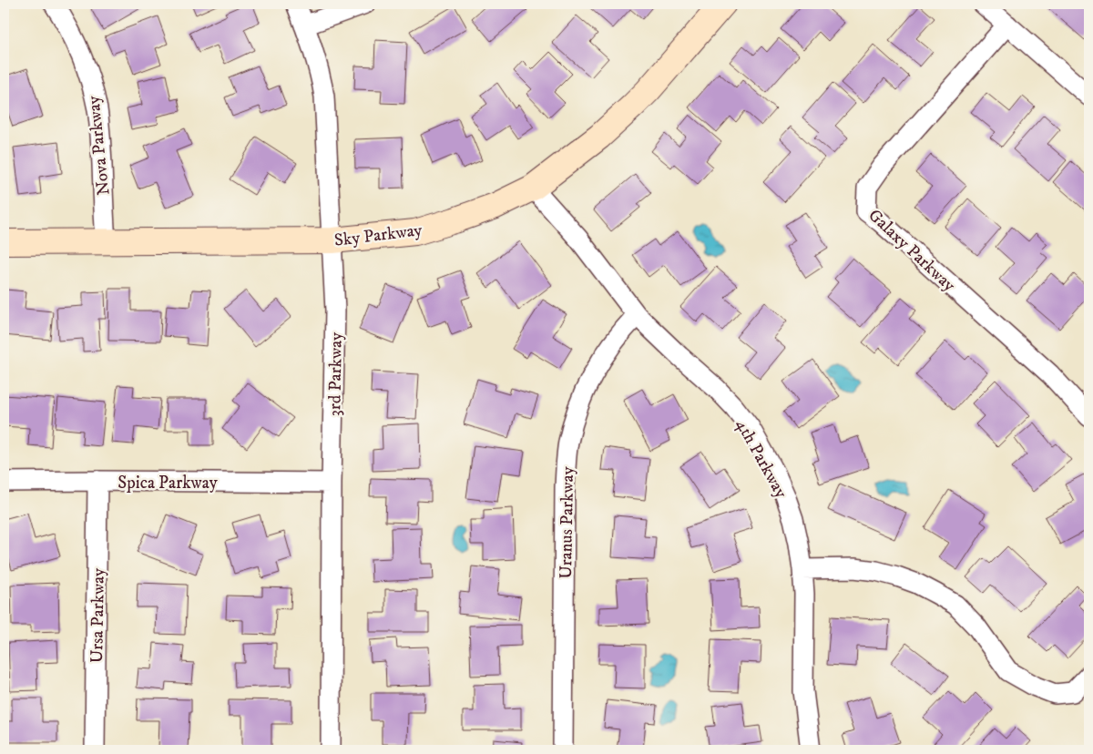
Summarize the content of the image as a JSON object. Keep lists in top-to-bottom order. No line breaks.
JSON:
{"streets":{"street":["Nova Parkway","Sky Parkway","Galaxy Parkway","3rd Parkway","4th Parkway","Spica Parkway","Uranus Parkway","Ursa Parkway"]},"crossings":[["Nova Parkway","Sky Parkway"],["Sky Parkway","3rd Parkway"],["Sky Parkway","4th Parkway"],["3rd Parkway","Spica Parkway"],["4th Parkway","Uranus Parkway"],["Spica Parkway","Ursa Parkway"]]}
